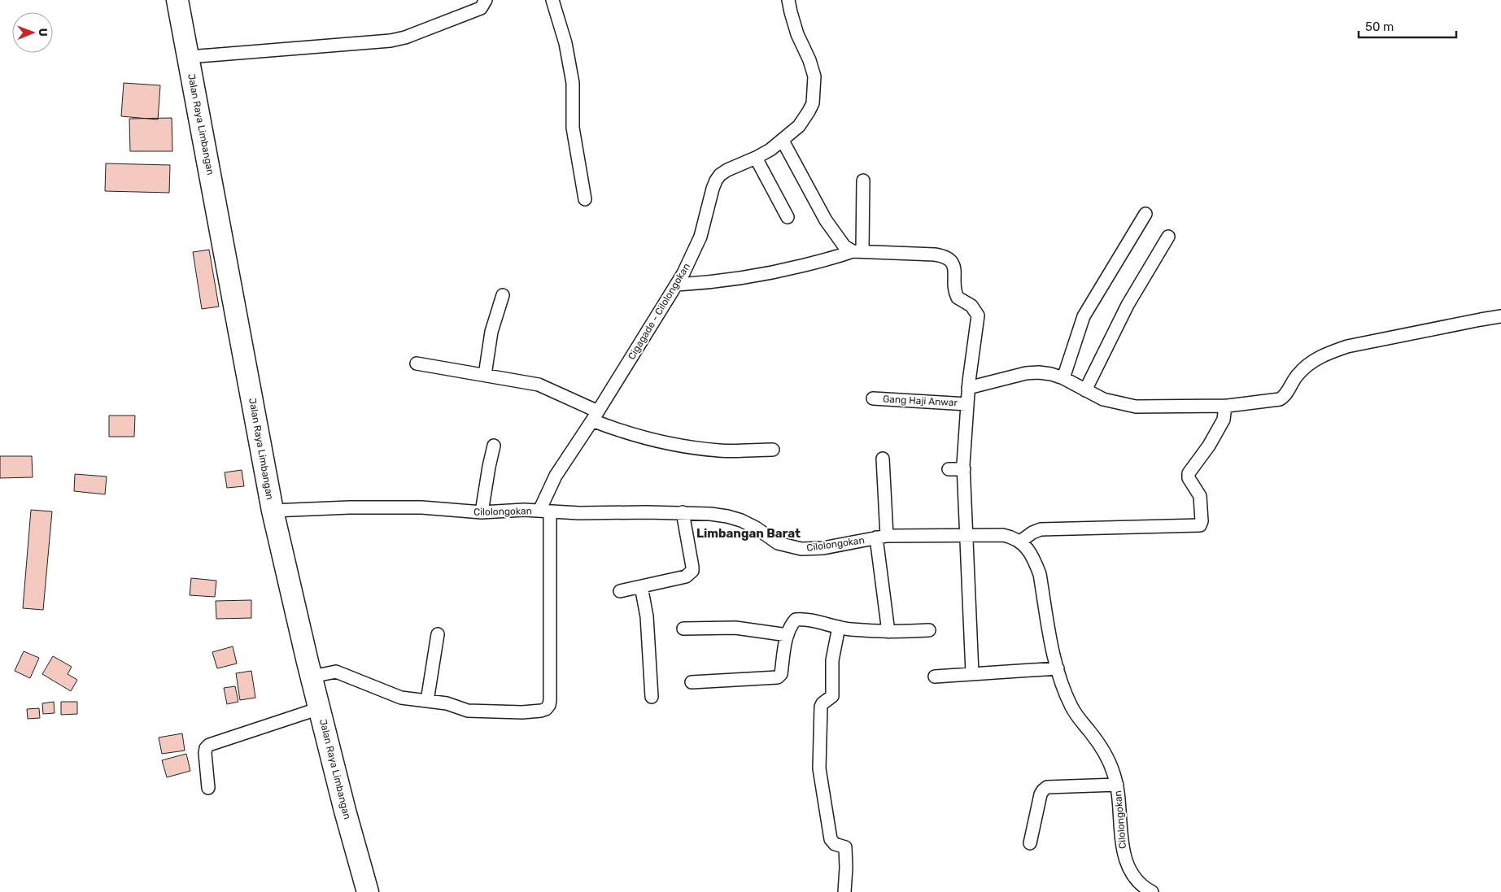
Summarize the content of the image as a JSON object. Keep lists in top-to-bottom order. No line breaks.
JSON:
{"streets":{"highway":["Jalan Raya Limbangan"],"street":["Cigagade - Cilolongokan","Gang Haji Anwar","Cilolongokan"]},"crossings":[["Jalan Raya Limbangan","Cilolongokan"],["Cigagade - Cilolongokan","Cilolongokan"]],"districts":["Limbangan Barat"],"scale_bar":"50 m","north":"right"}
